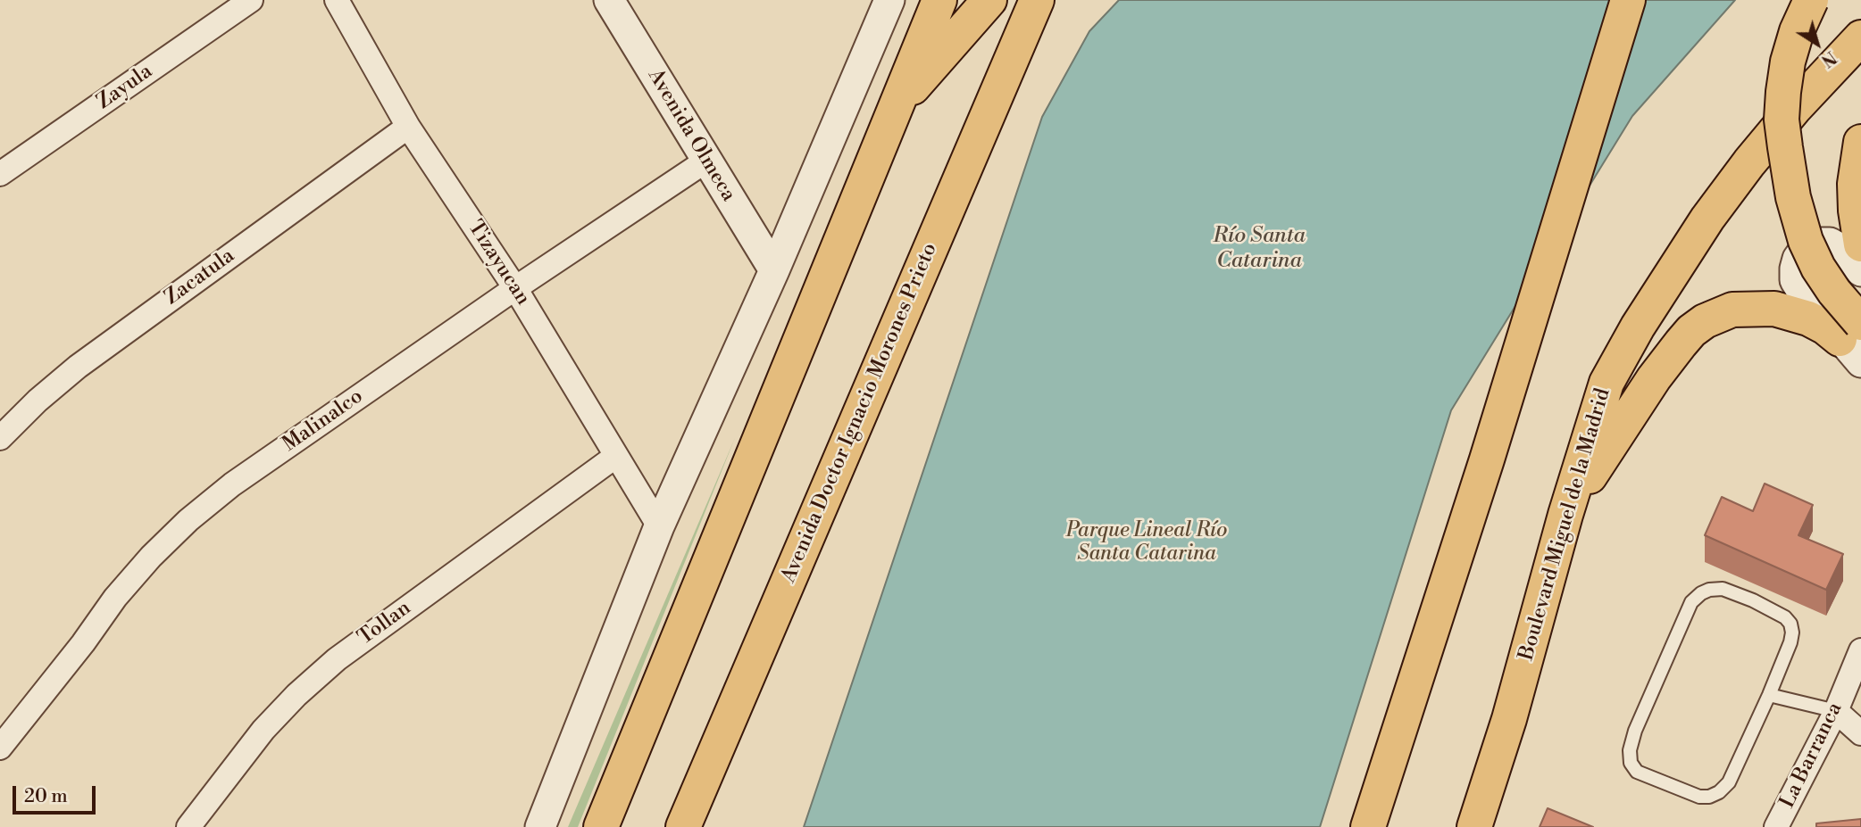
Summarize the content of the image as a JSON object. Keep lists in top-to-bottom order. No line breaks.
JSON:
{"streets":{"highway":["Avenida Doctor Ignacio Morones Prieto","Boulevard Miguel de la Madrid"],"street":["Zayula","Avenida Olmeca","Tizayucan","Zacatula","Malinalco","Tollan","La Barranca"]},"crossings":[["Avenida Olmeca","Malinalco"],["Tizayucan","Zacatula"],["Tizayucan","Malinalco"],["Tizayucan","Tollan"]],"water":["Río Santa Catarina"],"parks":["Parque Lineal Río Santa Catarina"],"scale_bar":"20 m","north":"bottom right"}
